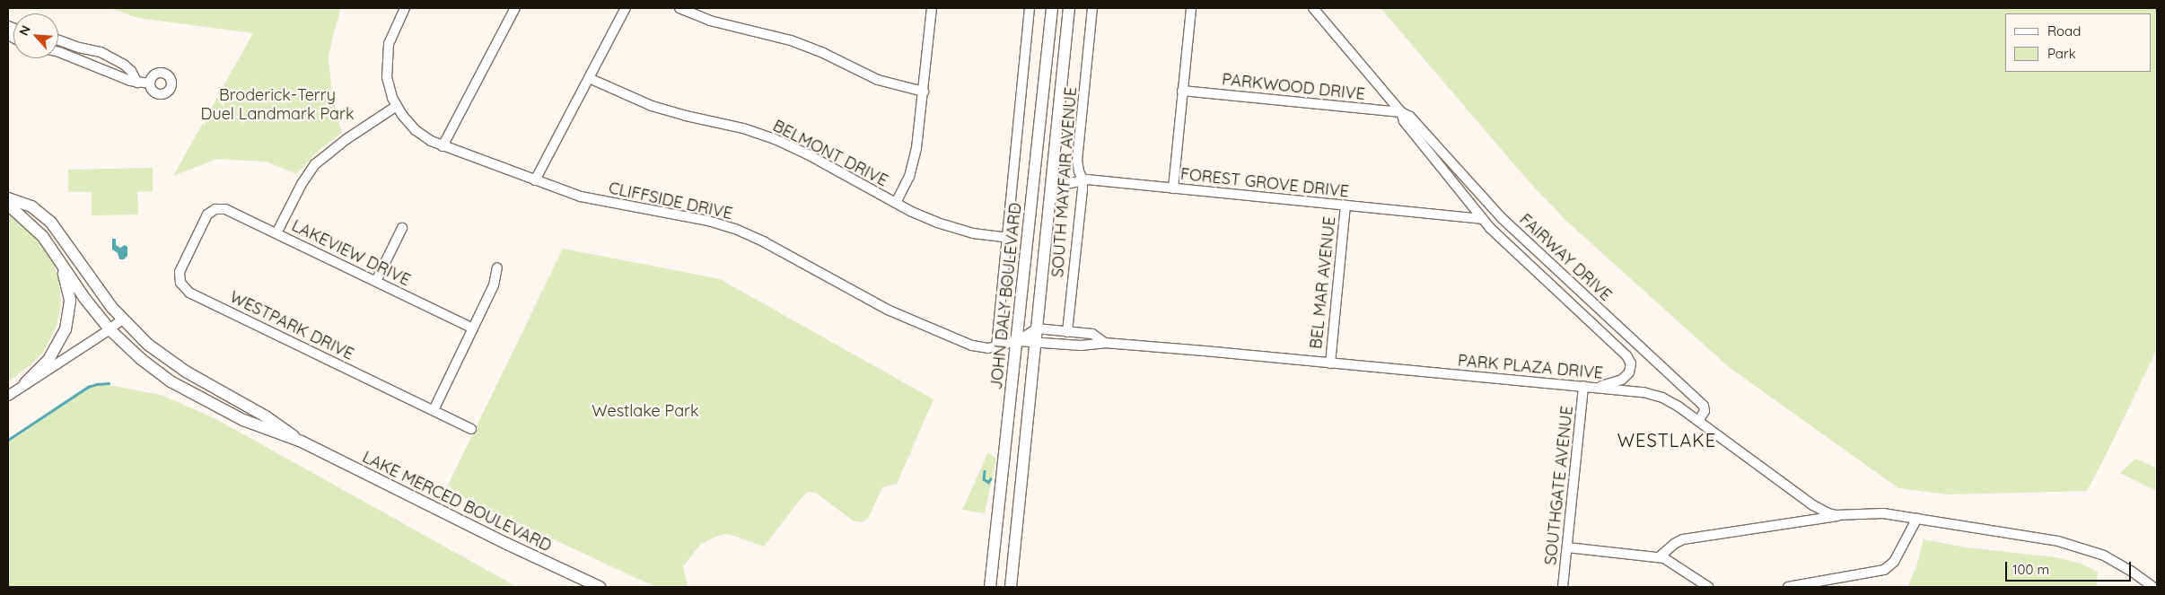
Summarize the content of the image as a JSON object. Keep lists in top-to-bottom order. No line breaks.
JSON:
{"streets":{"main road":["JOHN DALY BOULEVARD","LAKE MERCED BOULEVARD"],"street":["PARKWOOD DRIVE","BELMONT DRIVE","SOUTH MAYFAIR AVENUE","FOREST GROVE DRIVE","CLIFFSIDE DRIVE","LAKEVIEW DRIVE","FAIRWAY DRIVE","BEL MAR AVENUE","WESTPARK DRIVE","PARK PLAZA DRIVE","SOUTHGATE AVENUE"]},"crossings":[["PARKWOOD DRIVE","FAIRWAY DRIVE"],["SOUTH MAYFAIR AVENUE","FOREST GROVE DRIVE"],["SOUTH MAYFAIR AVENUE","PARK PLAZA DRIVE"],["FOREST GROVE DRIVE","FAIRWAY DRIVE"],["FOREST GROVE DRIVE","BEL MAR AVENUE"],["CLIFFSIDE DRIVE","JOHN DALY BOULEVARD"],["CLIFFSIDE DRIVE","PARK PLAZA DRIVE"],["LAKEVIEW DRIVE","WESTPARK DRIVE"],["FAIRWAY DRIVE","PARK PLAZA DRIVE"],["BEL MAR AVENUE","PARK PLAZA DRIVE"],["JOHN DALY BOULEVARD","PARK PLAZA DRIVE"],["PARK PLAZA DRIVE","SOUTHGATE AVENUE"]],"districts":["WESTLAKE"],"parks":["Broderick-Terry Duel Landmark Park","Westlake Park"],"legend":["Road","Park"],"scale_bar":"100 m","north":"top left"}
